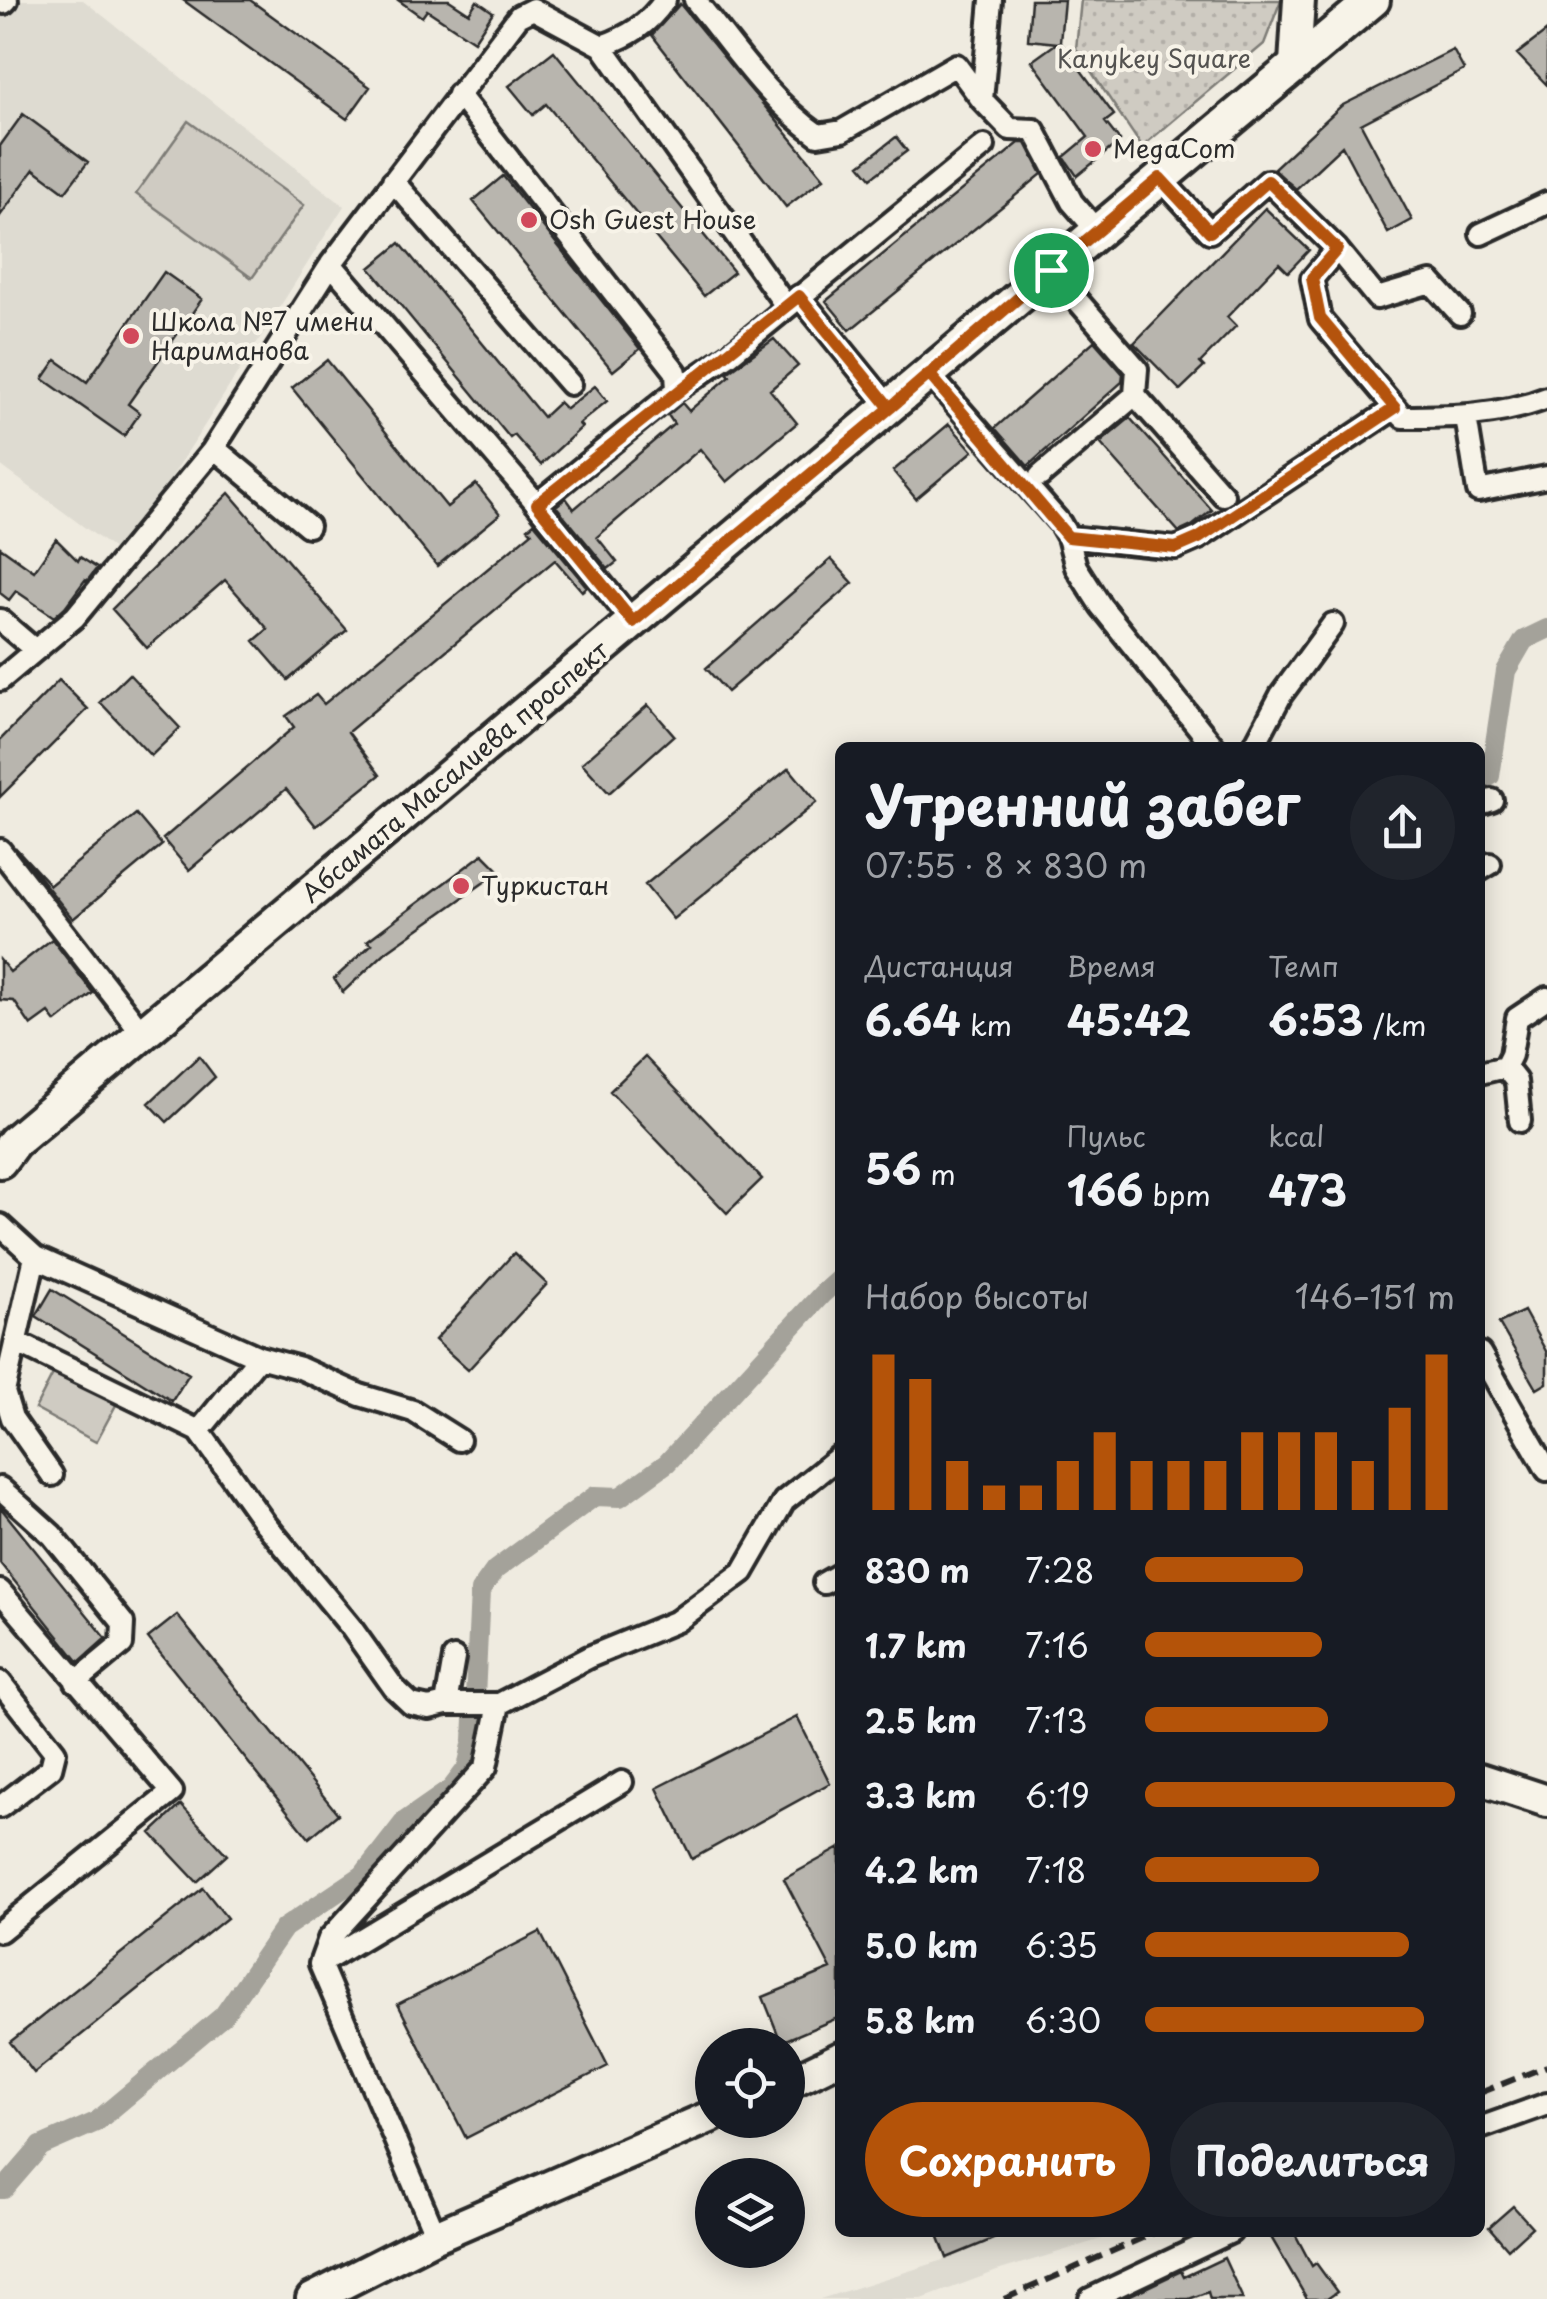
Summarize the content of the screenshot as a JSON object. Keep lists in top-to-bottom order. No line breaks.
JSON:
{"streets":{"main road":["Абсамата Масалиева проспект"]},"parks":["Kanykey Square"],"places":["MegaCom","Osh Guest House","Школа №7 имени Нариманова","Туркистан"],"page":{"heading":["Утренний забег","07:55 · 8 × 830 m"],"stats":[["Дистанция","6.64 km"],["Время","45:42"],["Темп","6:53 /km"],["56 m"],["Пульс","166 bpm"],["kcal","473"]],"chart":["Набор высоты","146–151 m"],"list":[{"name":"830 m","note":"7:28"},{"name":"1.7 km","note":"7:16"},{"name":"2.5 km","note":"7:13"},{"name":"3.3 km","note":"6:19"},{"name":"4.2 km","note":"7:18"},{"name":"5.0 km","note":"6:35"},{"name":"5.8 km","note":"6:30"}],"buttons":["Сохранить","Поделиться"]}}
